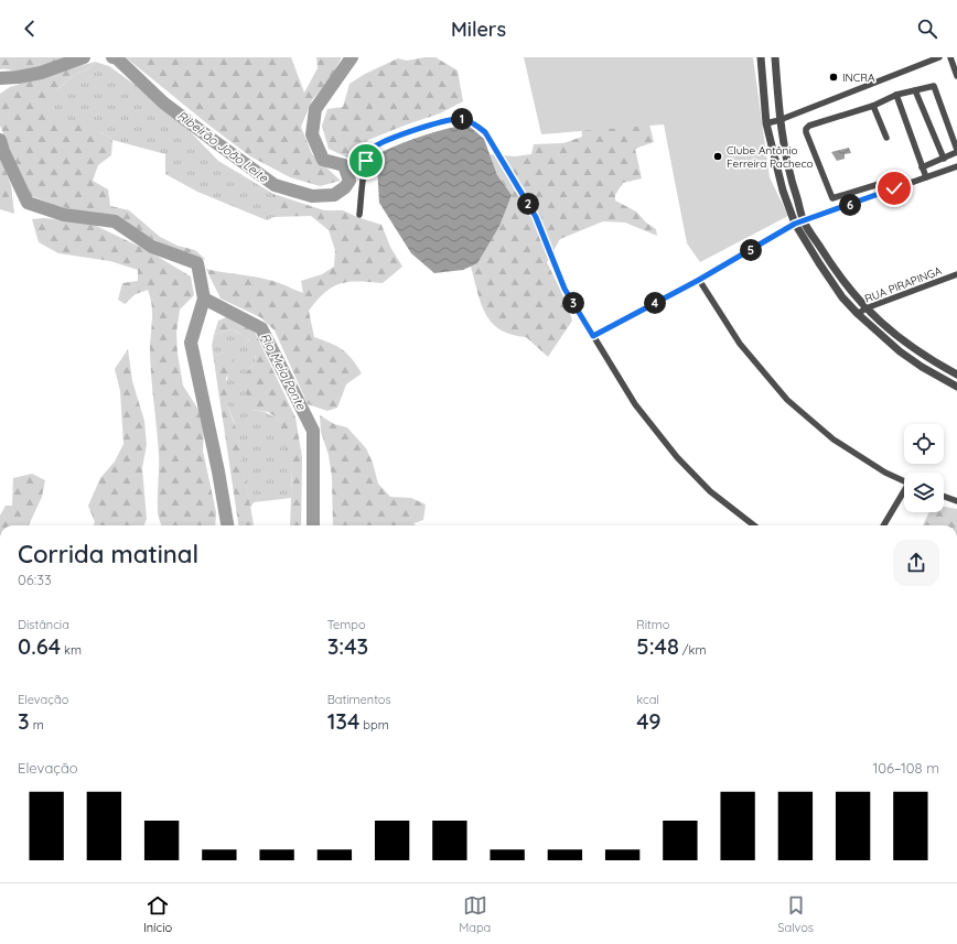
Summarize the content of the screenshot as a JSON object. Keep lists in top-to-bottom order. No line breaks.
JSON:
{"streets":{"street":["RUA PIRAPINGA"]},"water":["Ribeirão João Leite","Rio Meia Ponte"],"places":["INCRA","Clube Antônio Ferreira Pacheco"],"page":{"header":"Milers","pins":["1","2","6","5","3","4"],"heading":["Corrida matinal","06:33"],"stats":[["Distância","0.64 km"],["Tempo","3:43"],["Ritmo","5:48 /km"],["Elevação","3 m"],["Batimentos","134 bpm"],["kcal","49"]],"chart":["Elevação","106–108 m"],"tabs":["Início","Mapa","Salvos"]}}
